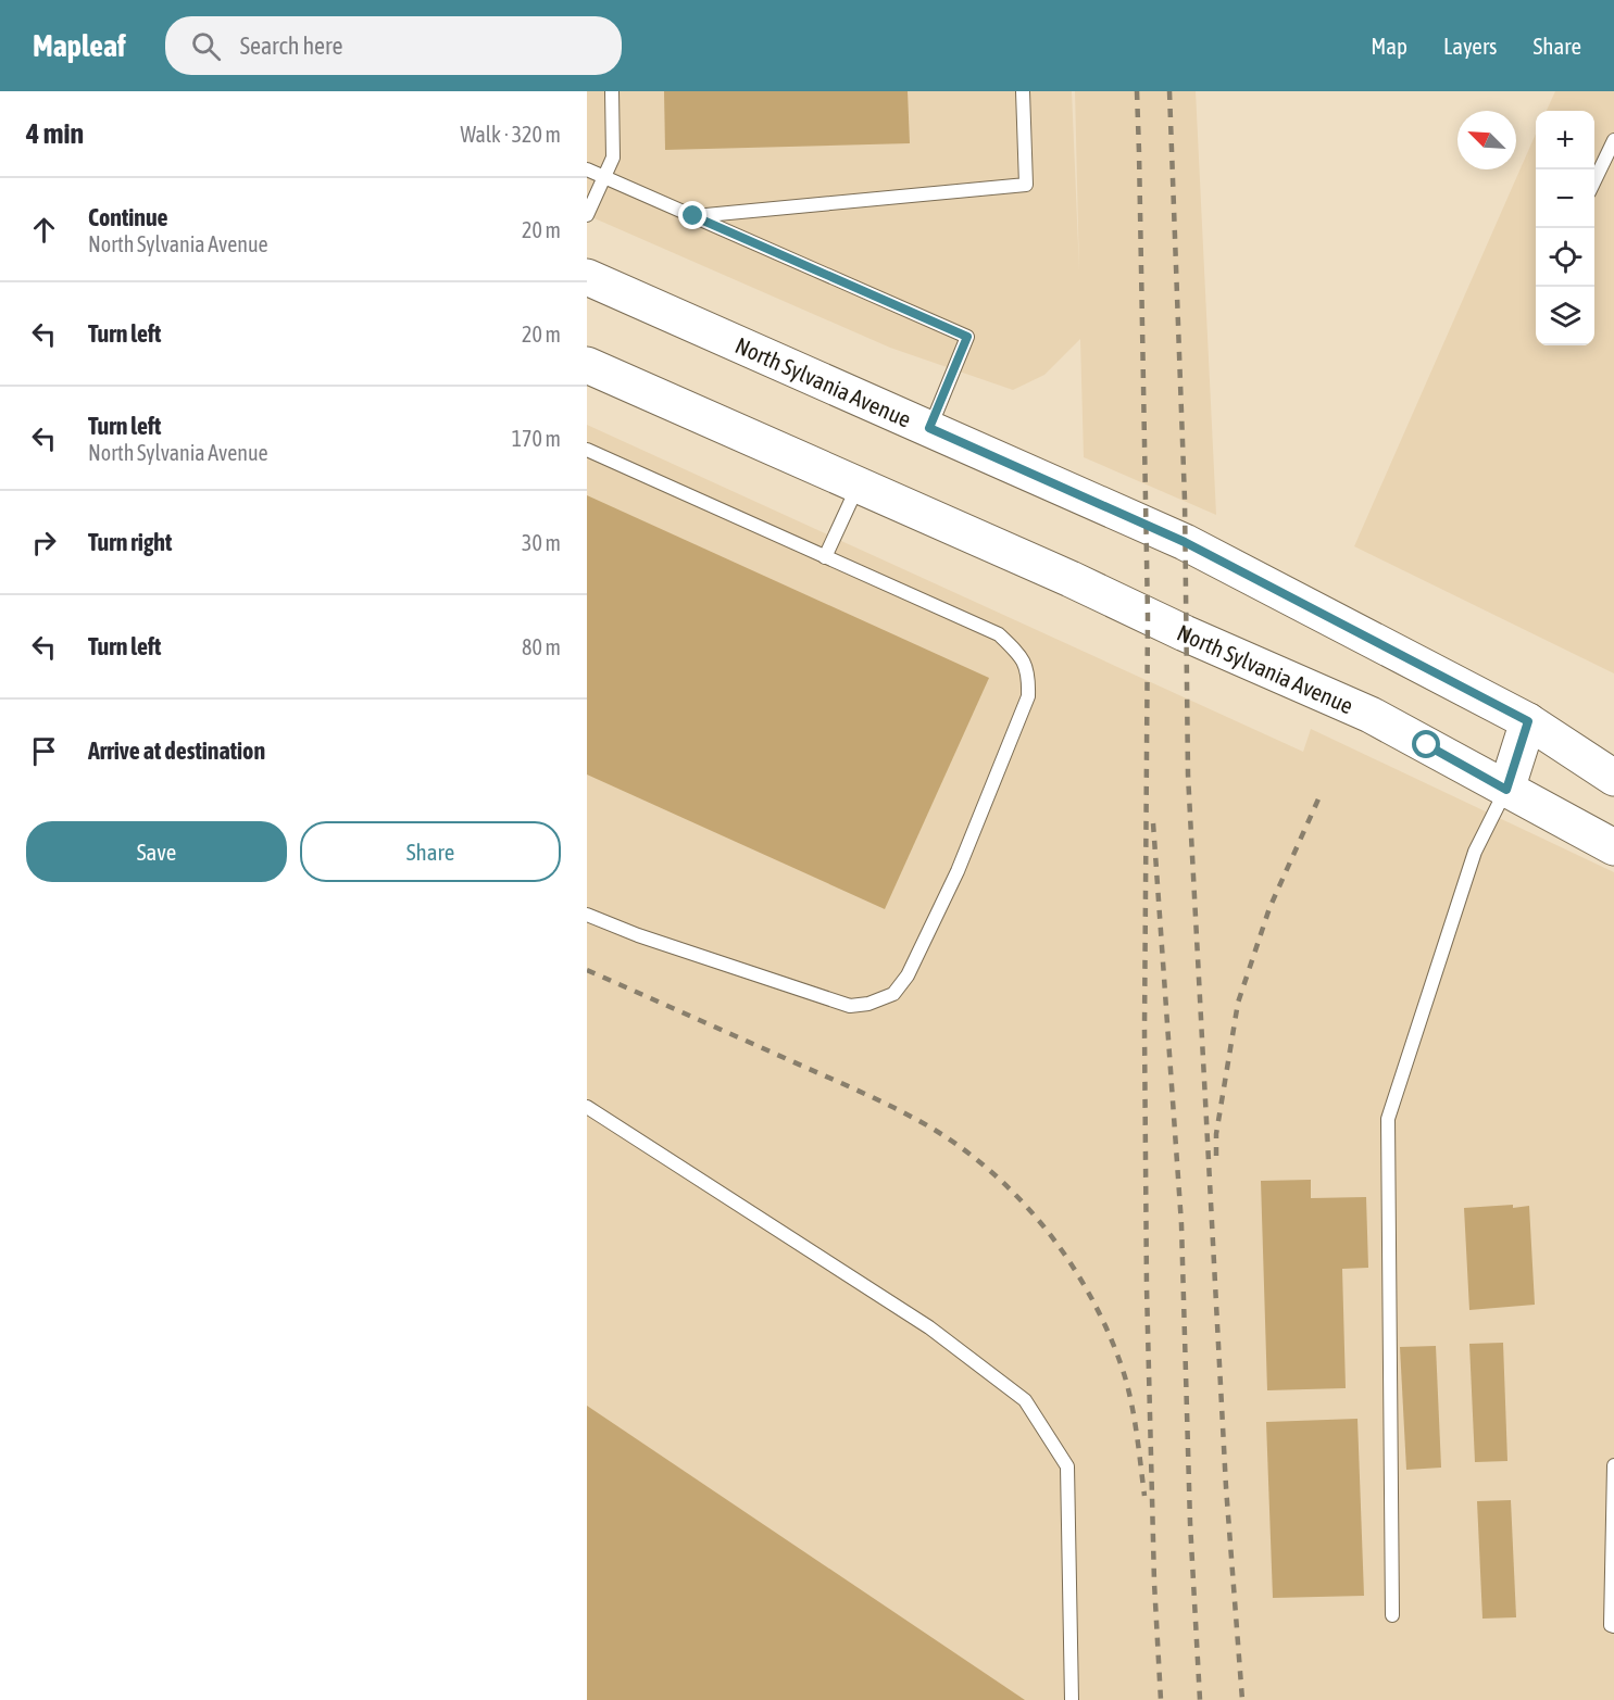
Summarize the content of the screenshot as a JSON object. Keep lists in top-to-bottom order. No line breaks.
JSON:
{"streets":{"main road":["North Sylvania Avenue"]},"north":"top left","page":{"header":"Mapleaf","search":"Search here","nav":["Map","Layers","Share"],"heading":["4 min","Walk · 320 m"],"map_buttons":["+","−"],"list":[["Continue","North Sylvania Avenue","20 m"],["Turn left","20 m"],["Turn left","North Sylvania Avenue","170 m"],["Turn right","30 m"],["Turn left","80 m"],"Arrive at destination"],"buttons":["Save","Share"]}}
